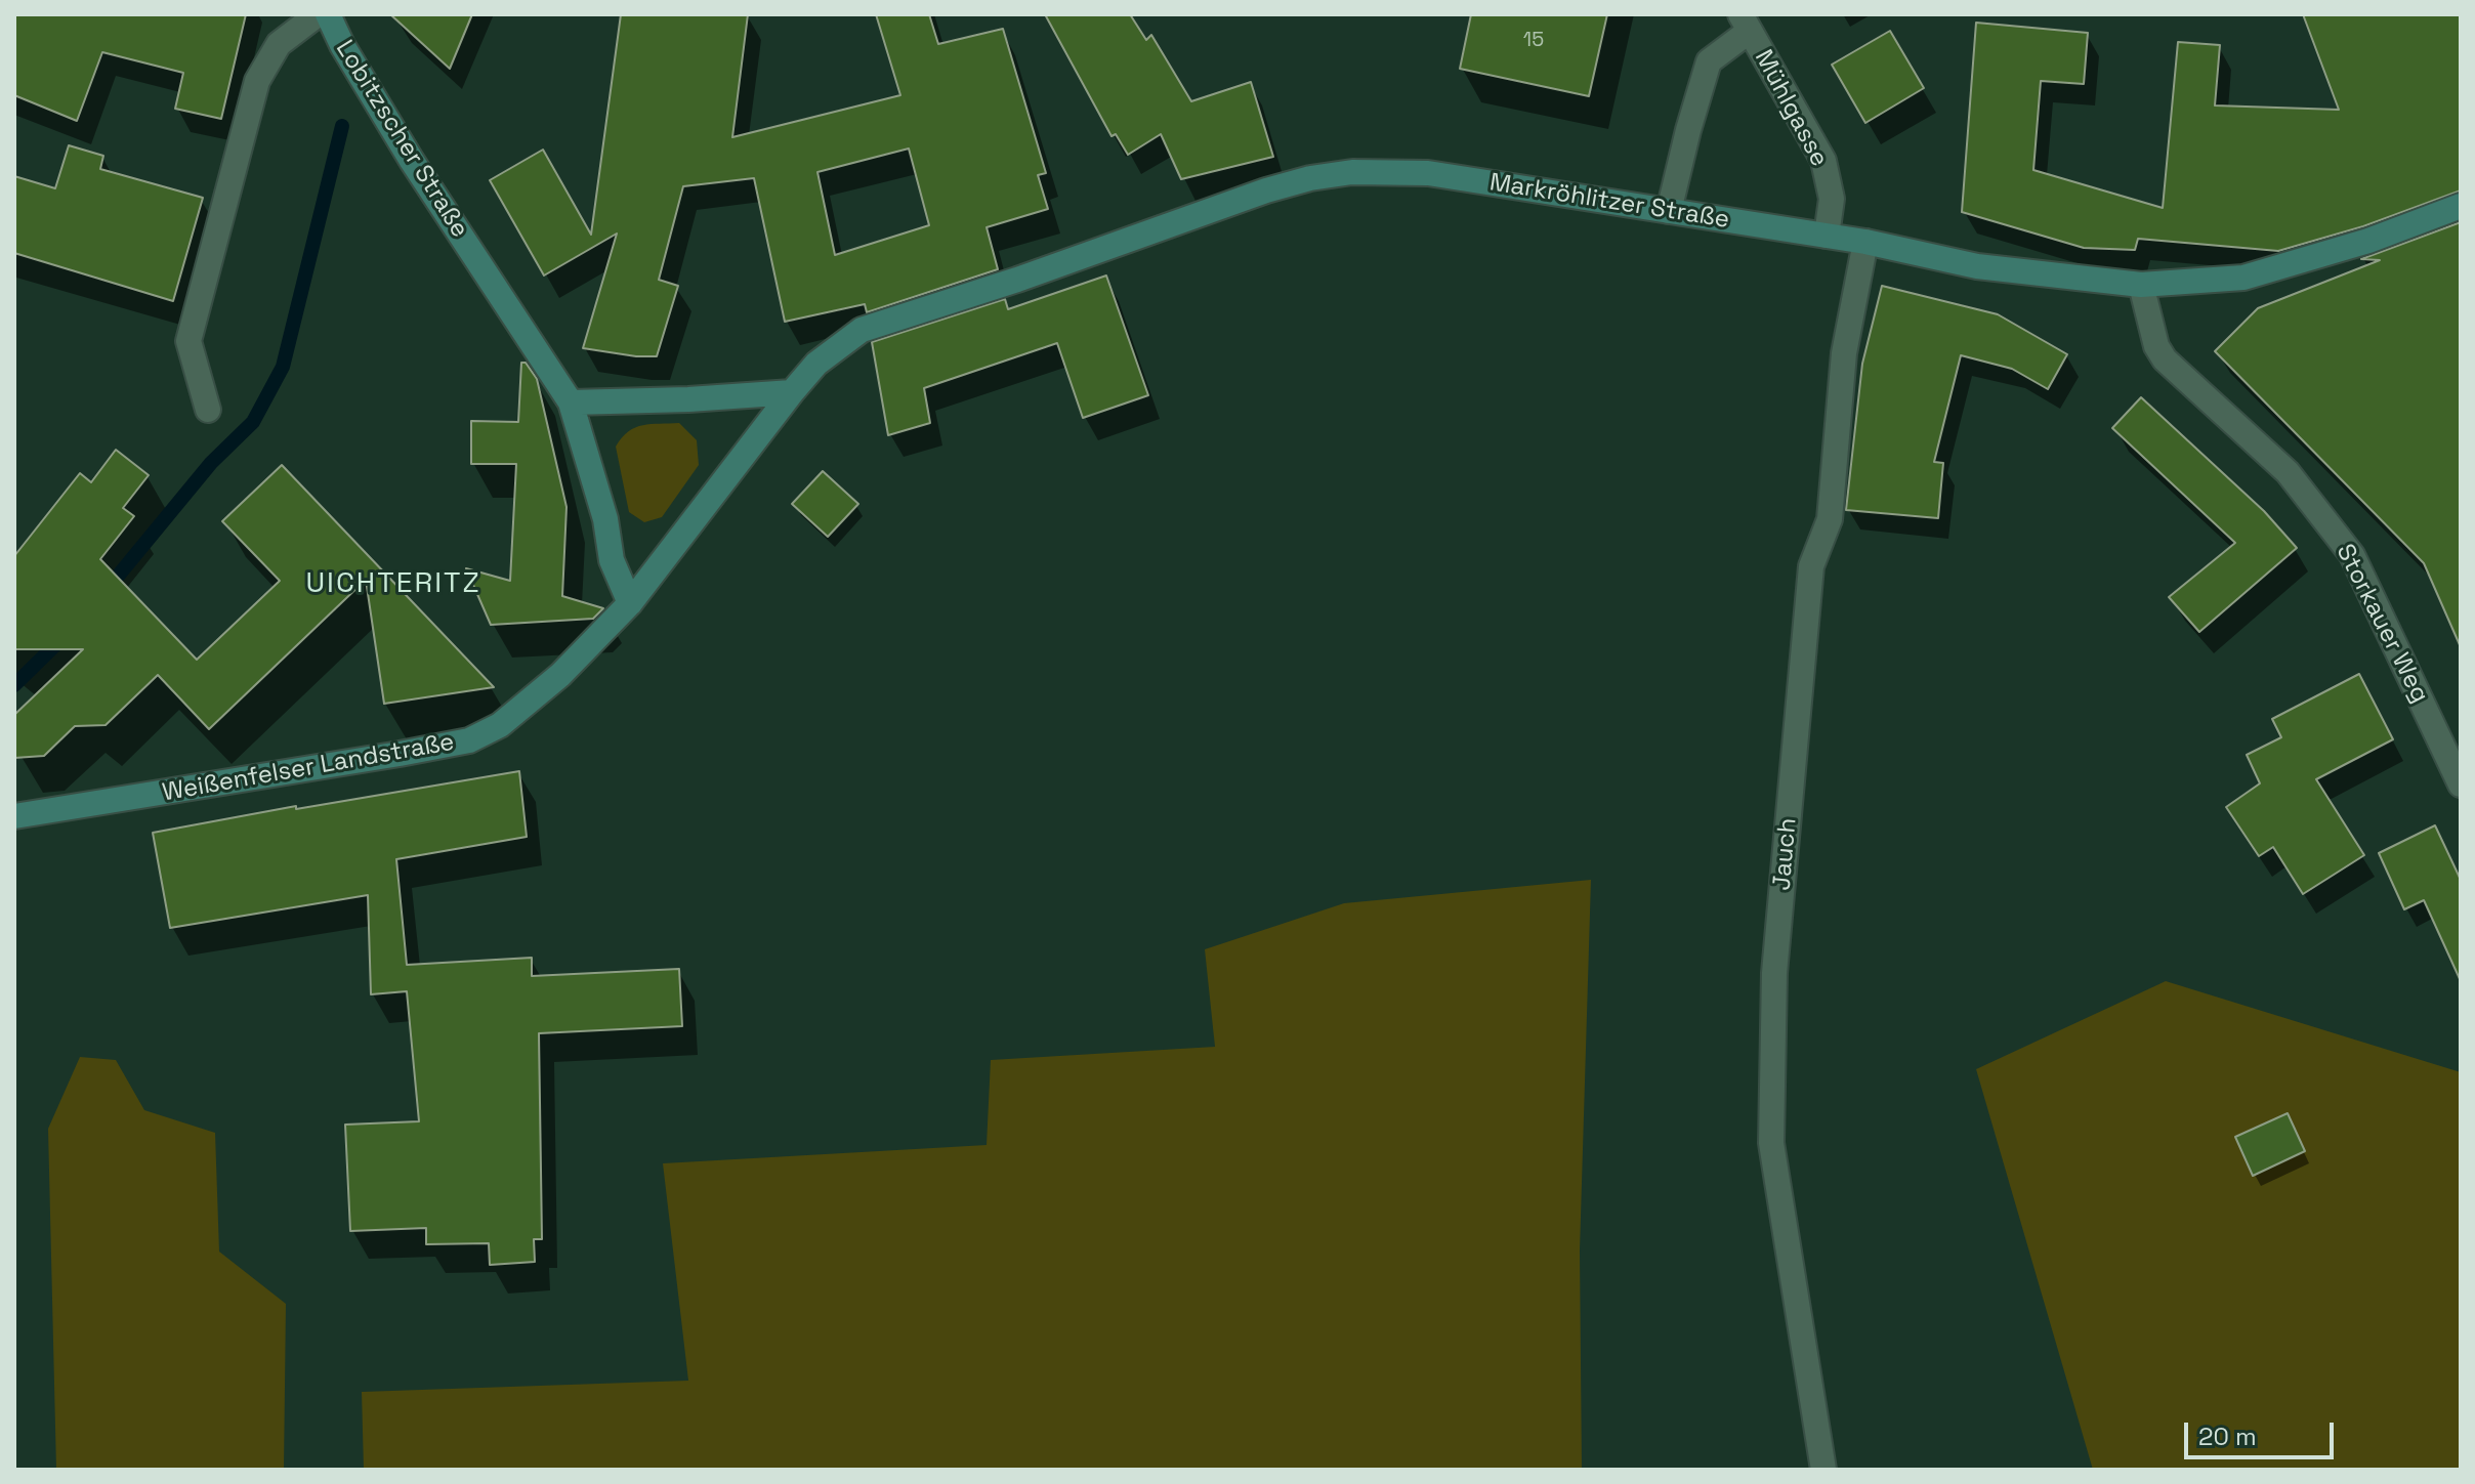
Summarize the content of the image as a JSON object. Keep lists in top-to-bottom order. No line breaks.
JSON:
{"streets":{"main road":["Lobitzscher Straße","Markröhlitzer Straße","Weißenfelser Landstraße"],"street":["Mühlgasse","Storkauer Weg","Jauch"]},"crossings":[["Mühlgasse","Markröhlitzer Straße"],["Lobitzscher Straße","Weißenfelser Landstraße"],["Markröhlitzer Straße","Storkauer Weg"],["Markröhlitzer Straße","Weißenfelser Landstraße"],["Markröhlitzer Straße","Jauch"]],"districts":["UICHTERITZ"],"house_numbers":["15"],"scale_bar":"20 m"}
